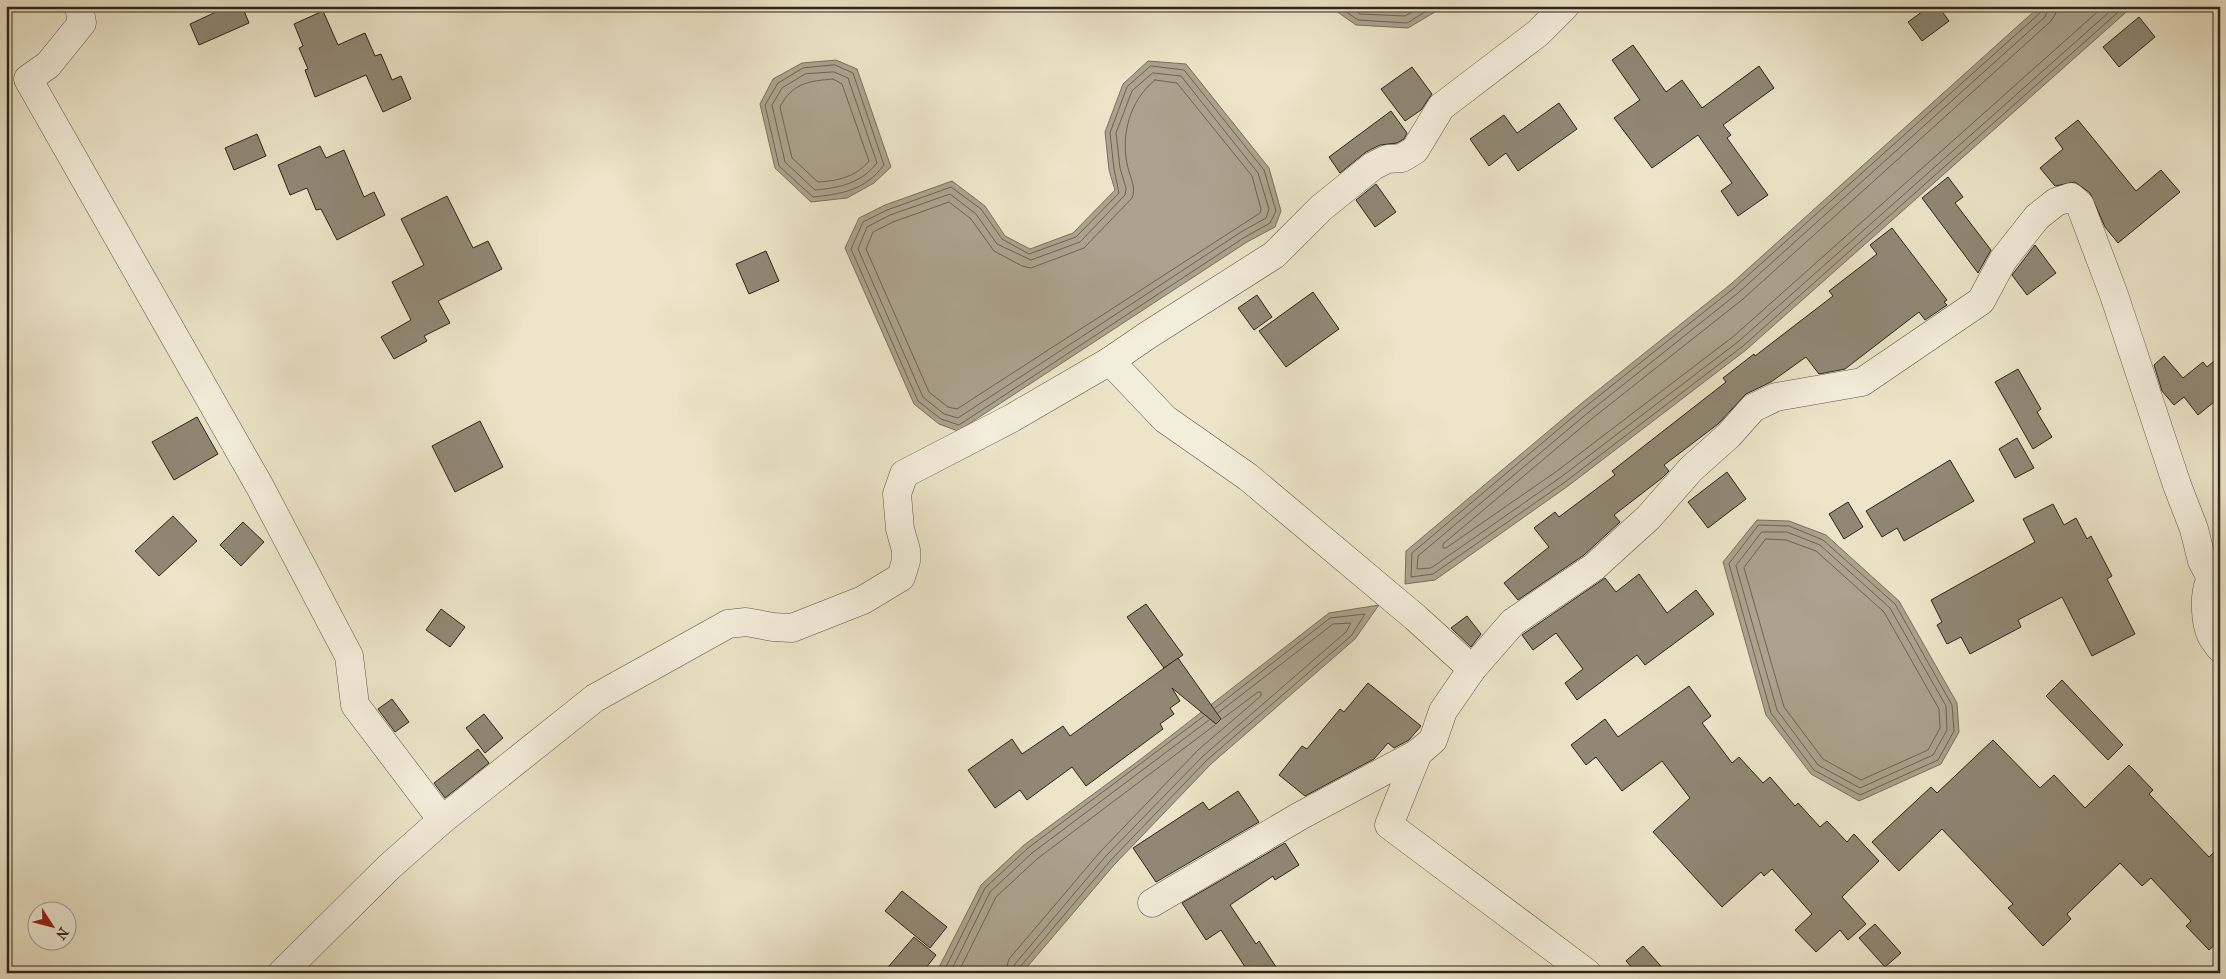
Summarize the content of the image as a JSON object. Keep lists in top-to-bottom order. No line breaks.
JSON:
{"north":"bottom right"}
